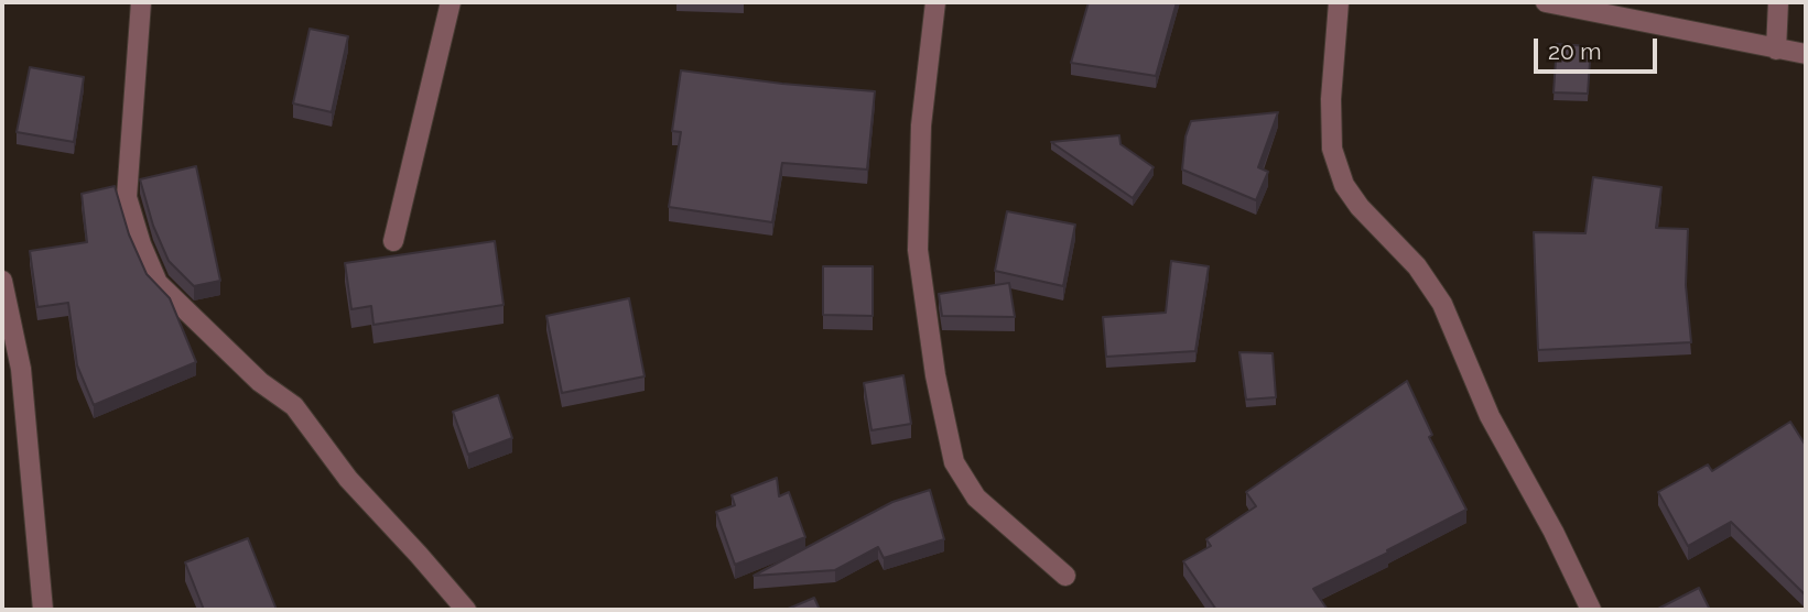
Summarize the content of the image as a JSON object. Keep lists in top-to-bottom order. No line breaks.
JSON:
{"scale_bar":"20 m"}
